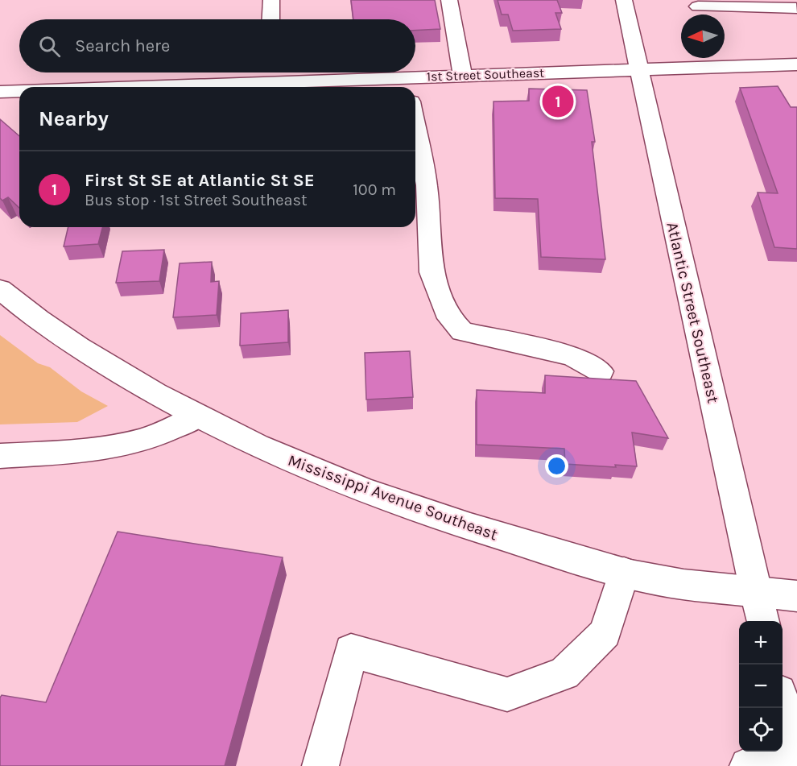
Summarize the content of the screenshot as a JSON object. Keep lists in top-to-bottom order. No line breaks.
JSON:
{"streets":{"street":["1st Street Southeast","Atlantic Street Southeast","Mississippi Avenue Southeast"]},"crossings":[["1st Street Southeast","Atlantic Street Southeast"],["Atlantic Street Southeast","Mississippi Avenue Southeast"]],"north":"left","page":{"search":"Search here","pins":"1","heading":"Nearby","list":[{"mark":"1","name":"First St SE at Atlantic St SE","note":"Bus stop · 1st Street Southeast","value":"100 m"}],"map_buttons":["+","−"]}}
